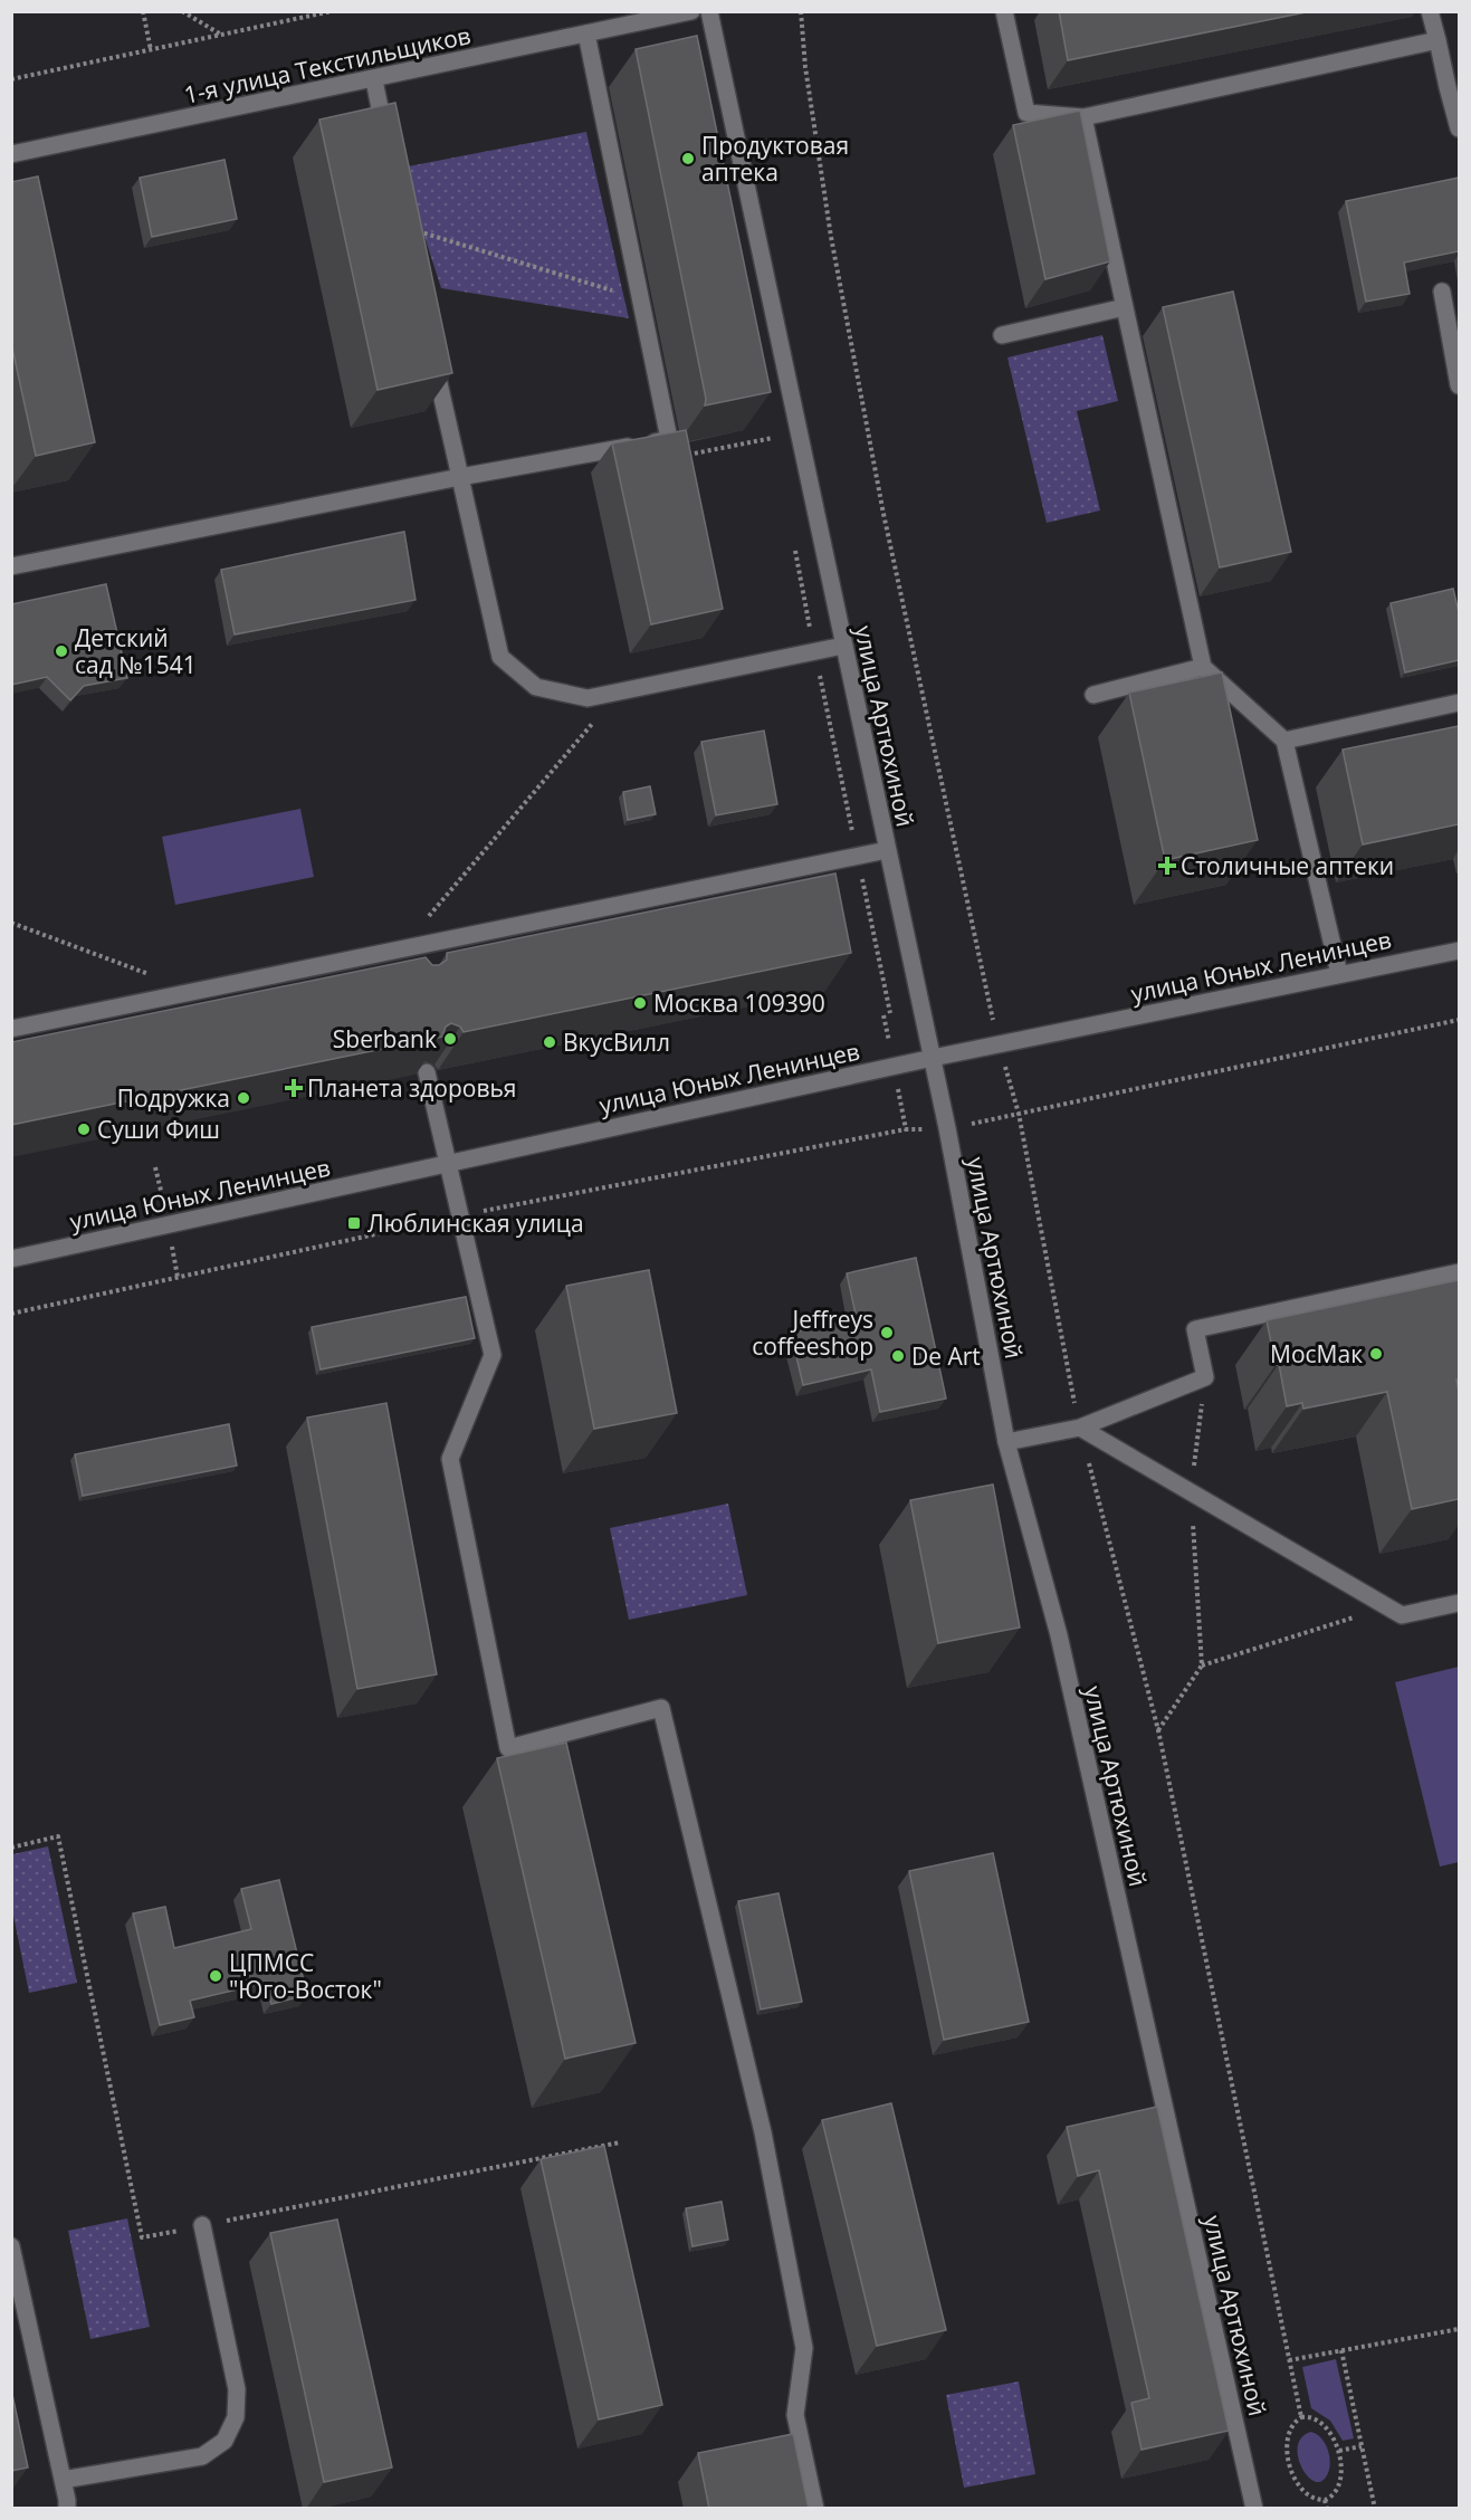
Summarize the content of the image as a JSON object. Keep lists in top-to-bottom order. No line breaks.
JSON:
{"streets":{"street":["1-я улица Текстильщиков","улица Артюхиной","улица Юных Ленинцев"]},"crossings":[["улица Артюхиной","улица Юных Ленинцев"]],"places":{"other":["Продуктовая аптека","Детский сад №1541","Москва 109390","Sberbank","ВкусВилл","Подружка","Суши Фиш","Jeffreys coffeeshop","МосМак","De Art","ЦПМСС \"Юго-Восток\""],"health":["Столичные аптеки","Планета здоровья"],"transit":["Люблинская улица"]}}
